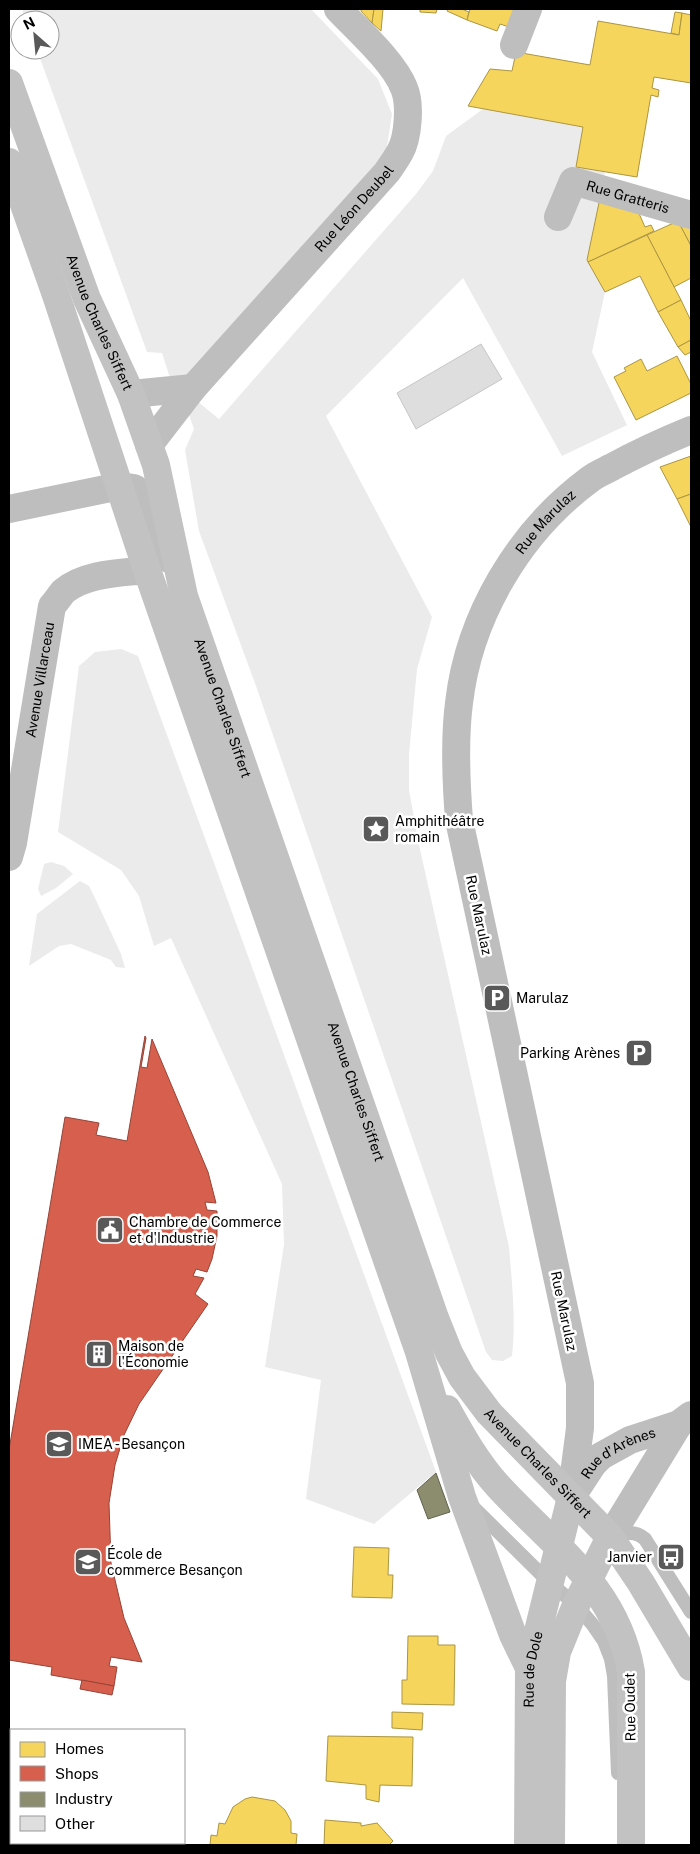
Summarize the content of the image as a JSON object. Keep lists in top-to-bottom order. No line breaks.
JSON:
{"streets":{"main road":["Avenue Charles Siffert","Rue de Dole","Rue Oudet"],"street":["Rue Gratteris","Rue Léon Deubel","Rue Marulaz","Avenue Villarceau","Rue d'Arènes"]},"crossings":[["Rue Léon Deubel","Avenue Charles Siffert"],["Avenue Charles Siffert","Rue Marulaz"],["Avenue Charles Siffert","Avenue Villarceau"],["Avenue Charles Siffert","Rue d'Arènes"],["Avenue Charles Siffert","Rue de Dole"],["Avenue Charles Siffert","Rue Oudet"],["Rue Marulaz","Rue d'Arènes"],["Rue Marulaz","Rue de Dole"],["Rue d'Arènes","Rue de Dole"],["Rue de Dole","Rue Oudet"]],"places":{"place":["Amphithéâtre romain"],"parking":["Marulaz","Parking Arènes"],"public building":["Chambre de Commerce et d'Industrie"],"building":["Maison de l'Économie"],"school or university":["IMEA - Besançon","École de commerce Besançon"],"bus stop":["Janvier"]},"legend":["Homes","Shops","Industry","Other"],"north":"top left"}
